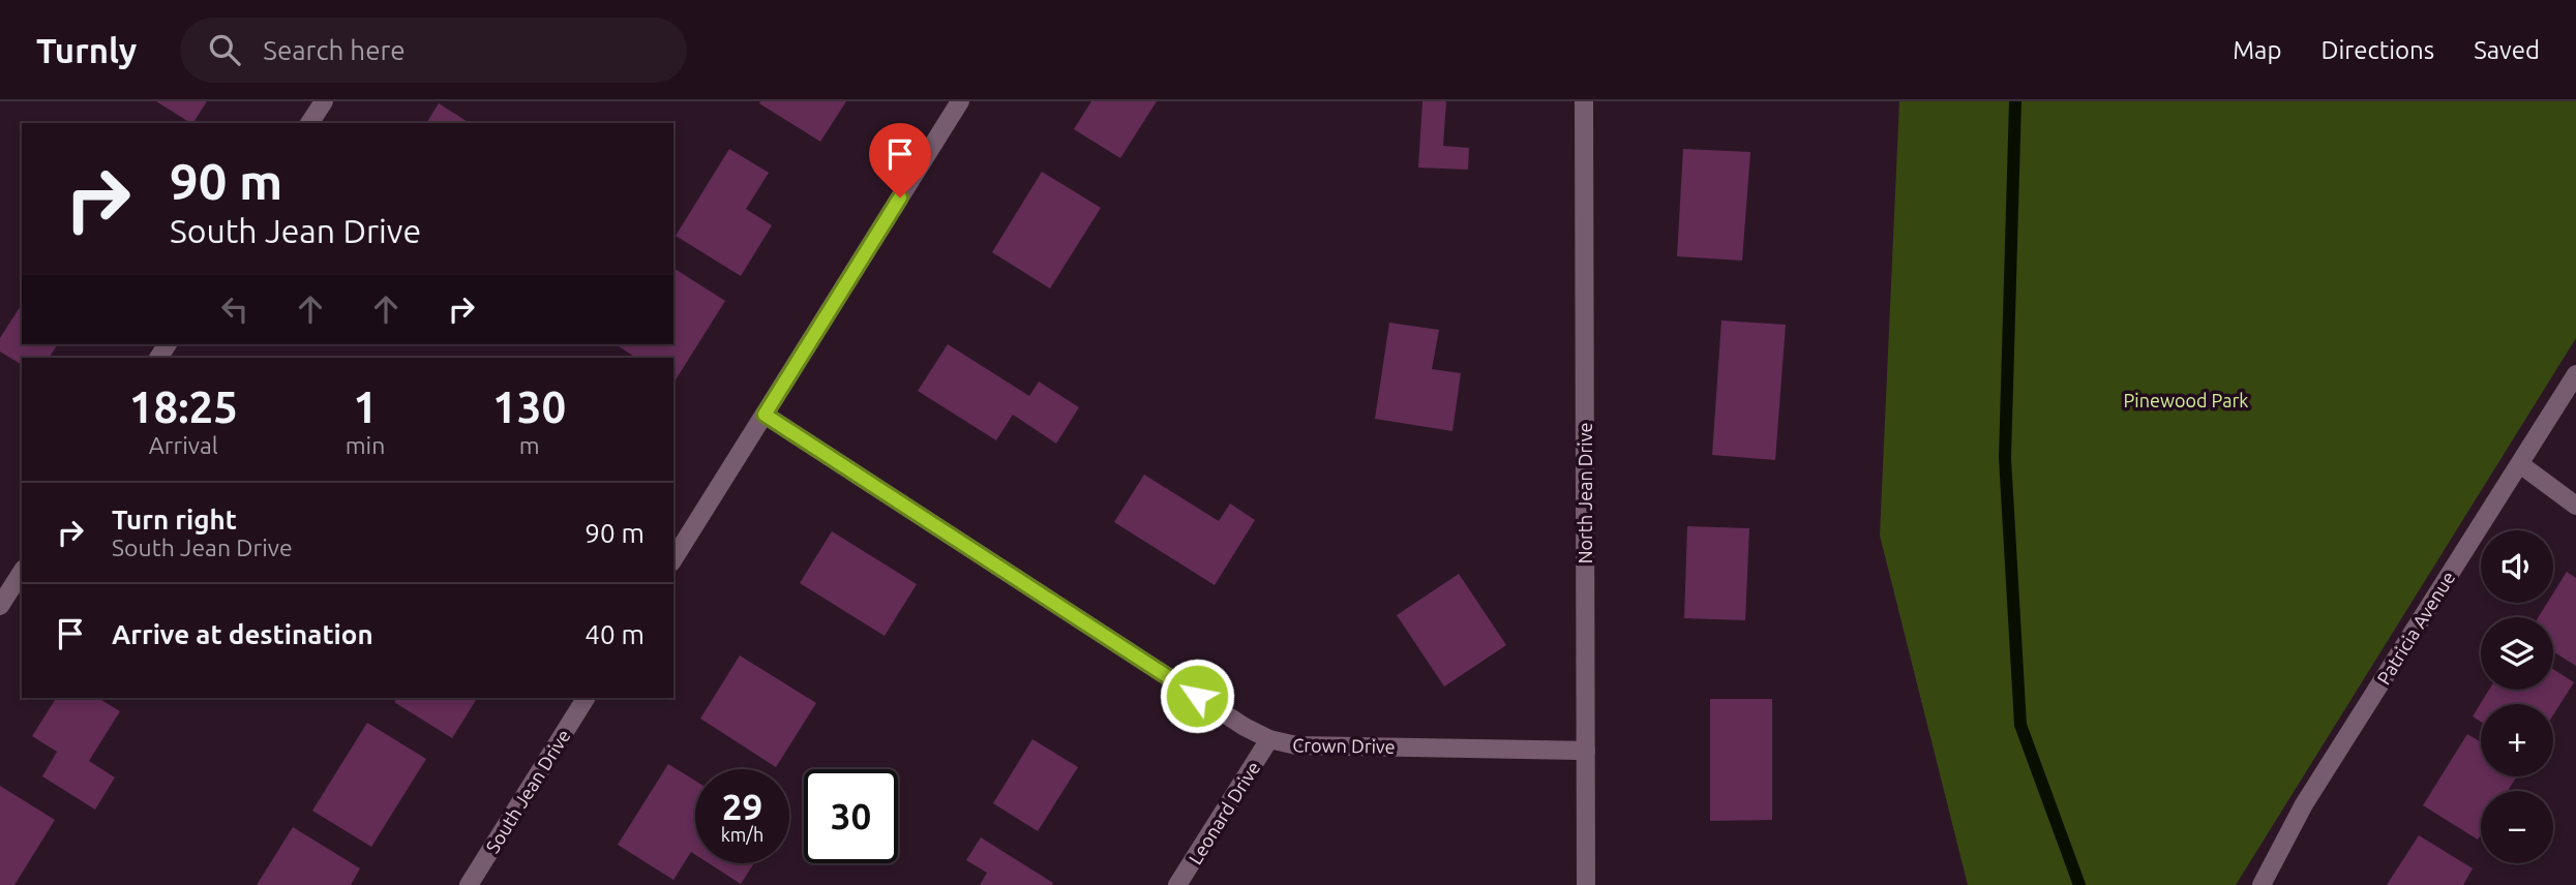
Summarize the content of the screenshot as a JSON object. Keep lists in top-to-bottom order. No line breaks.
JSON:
{"streets":{"street":["North Jean Drive","Patricia Avenue","Crown Drive","South Jean Drive","Leonard Drive"]},"crossings":[["North Jean Drive","Crown Drive"],["Crown Drive","Leonard Drive"]],"parks":["Pinewood Park"],"page":{"header":"Turnly","search":"Search here","nav":["Map","Directions","Saved"],"turn":["90 m","South Jean Drive"],"eta":["18:25","Arrival","1","min","130","m"],"list":[{"name":"Turn right","note":"South Jean Drive","value":"90 m"},{"name":"Arrive at destination","value":"40 m"}],"map_buttons":["+","−"],"speed":"29 km/h","limit":"30"}}
